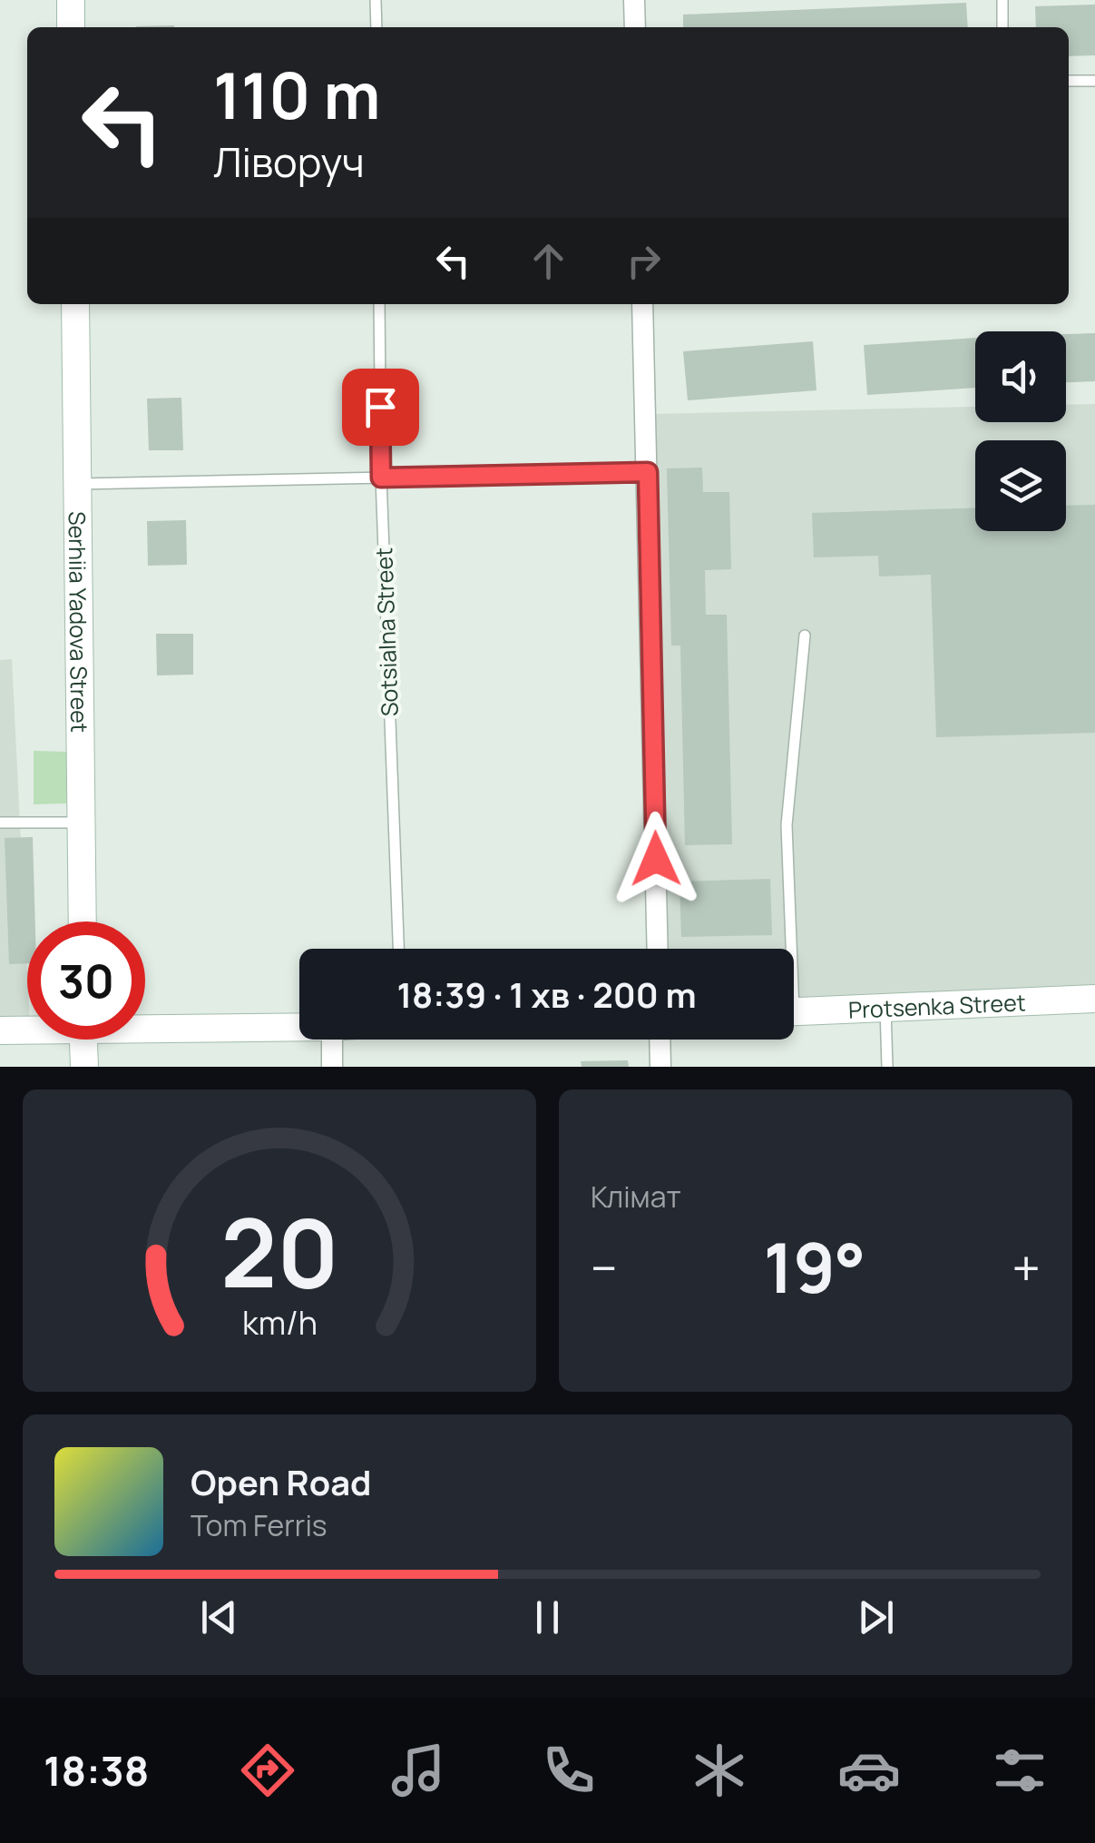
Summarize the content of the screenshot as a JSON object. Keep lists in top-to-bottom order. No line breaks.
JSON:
{"streets":{"street":["Serhiia Yadova Street","Protsenka Street"],"lane":["Sotsialna Street"]},"page":{"turn":["110 m","Ліворуч"],"limit":"30","trip":"18:39 · 1 хв · 200 m","tile":"Клімат","heat":["−","19°","+"],"song":["Open Road","Tom Ferris"],"tabs":"18:38","gauge":["20","km/h"]}}
